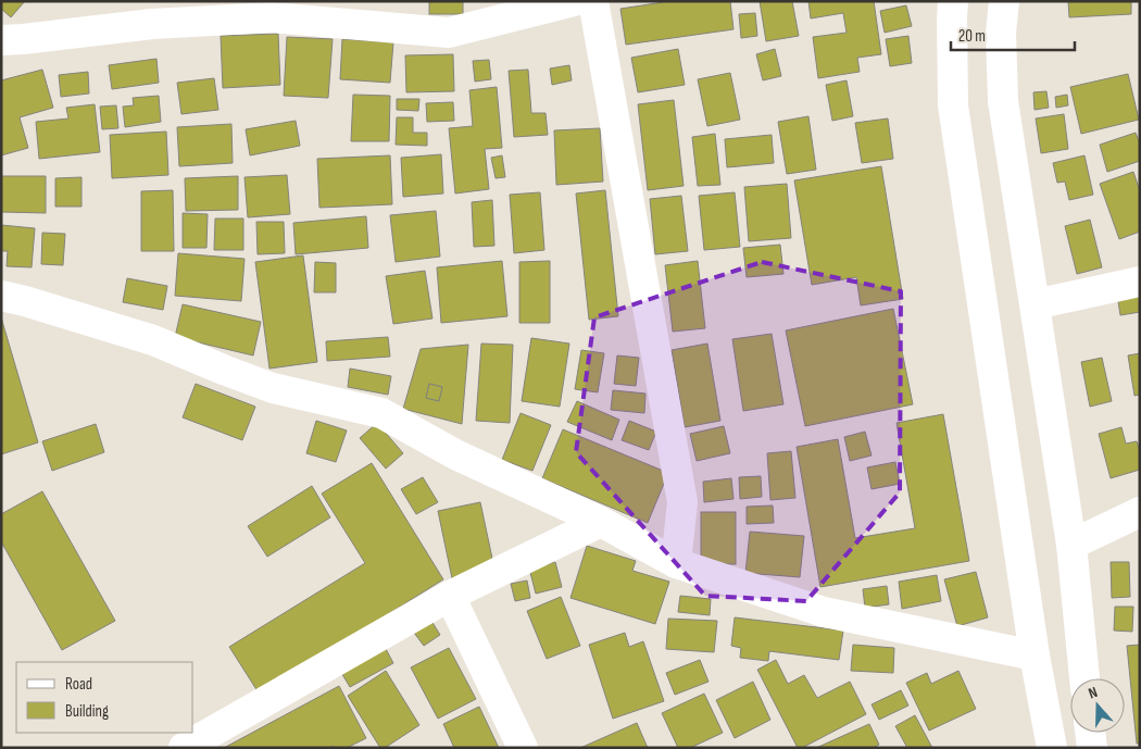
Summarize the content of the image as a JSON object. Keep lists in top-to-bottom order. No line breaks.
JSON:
{"legend":["Road","Building"],"scale_bar":"20 m","north":"top"}
